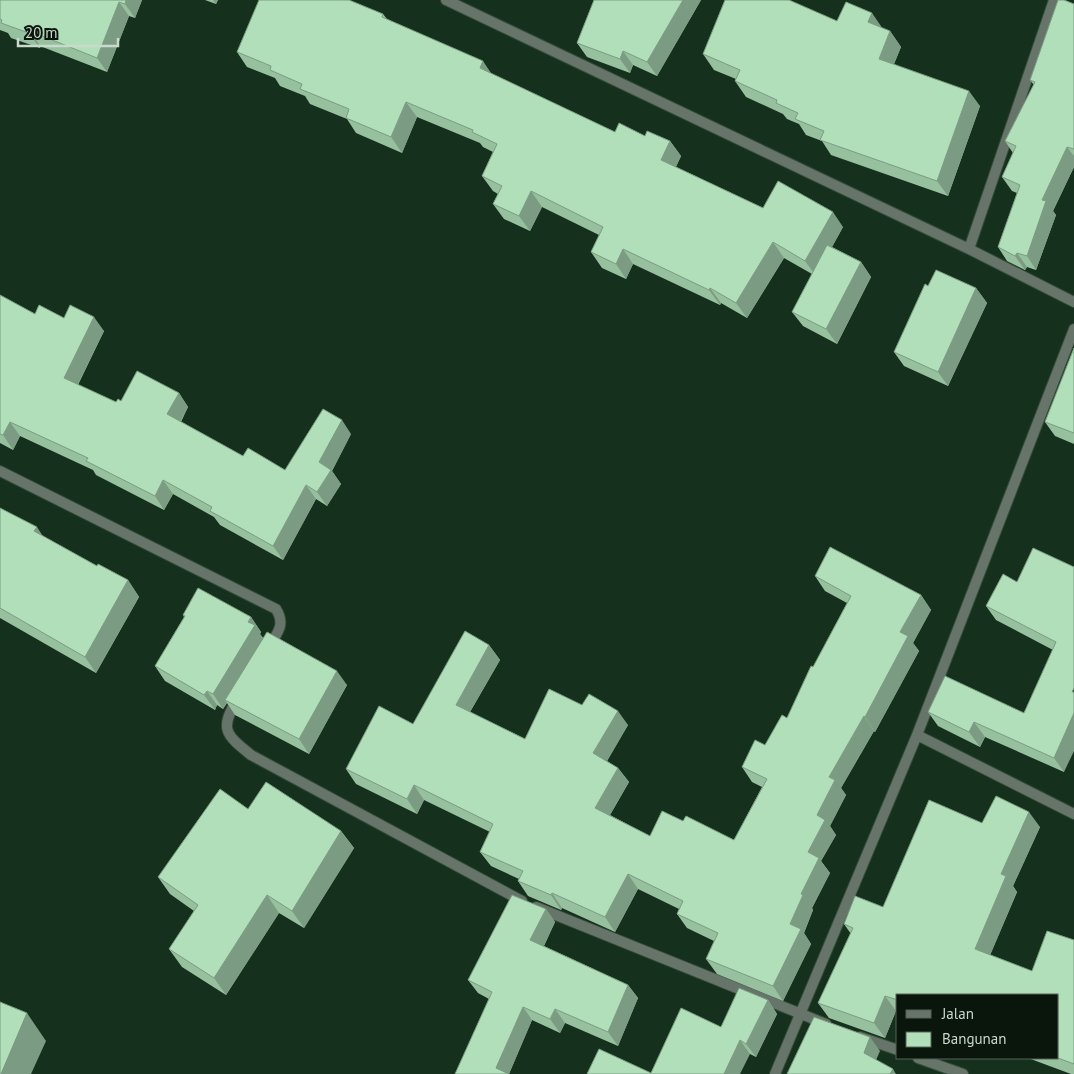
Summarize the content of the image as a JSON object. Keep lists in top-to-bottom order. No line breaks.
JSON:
{"legend":["Jalan","Bangunan"],"scale_bar":"20 m"}
